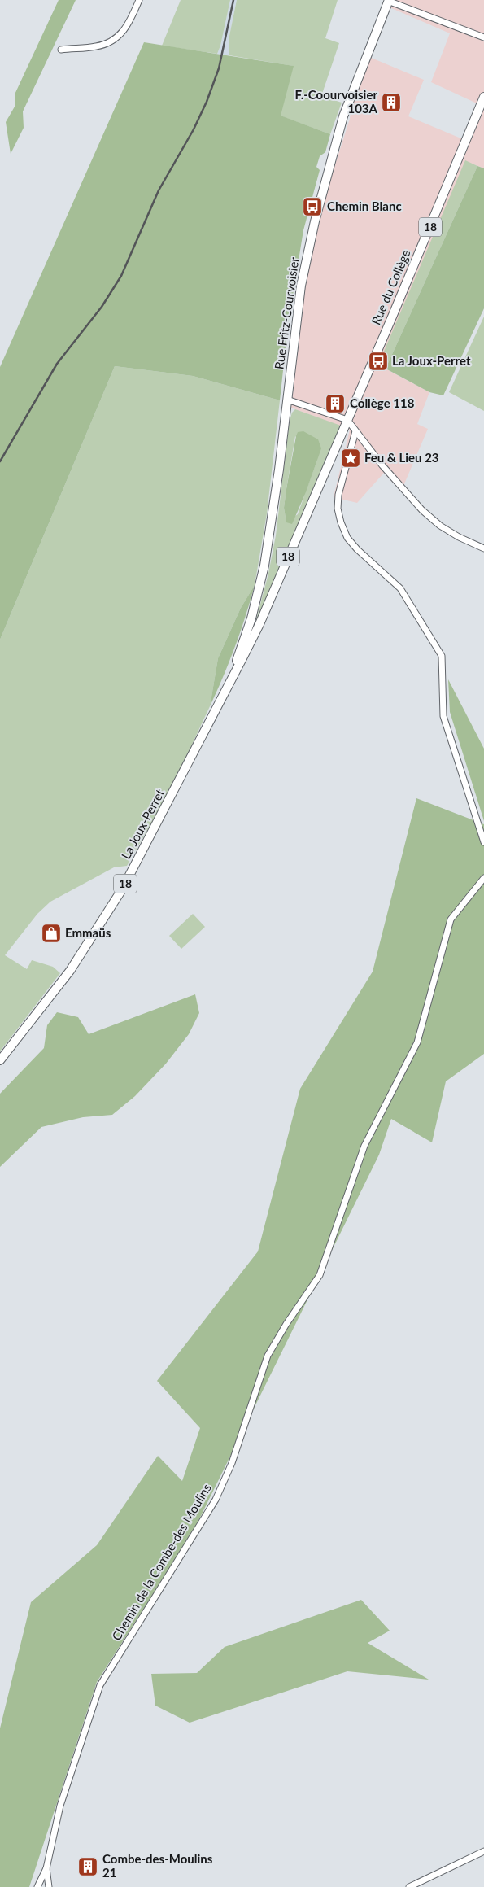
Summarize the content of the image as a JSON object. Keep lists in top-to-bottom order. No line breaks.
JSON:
{"streets":{"main road":["18","Rue du Collège","Rue Fritz-Courvoisier","La Joux-Perret"],"street":["Chemin de la Combe-des Moulins"]},"crossings":[["Rue du Collège","La Joux-Perret"],["Rue Fritz-Courvoisier","La Joux-Perret"]],"places":{"building":["F.-Coourvoisier 103A","Collège 118","Combe-des-Moulins 21"],"bus stop":["Chemin Blanc","La Joux-Perret"],"place":["Feu & Lieu 23"],"shop":["Emmaüs"]}}
